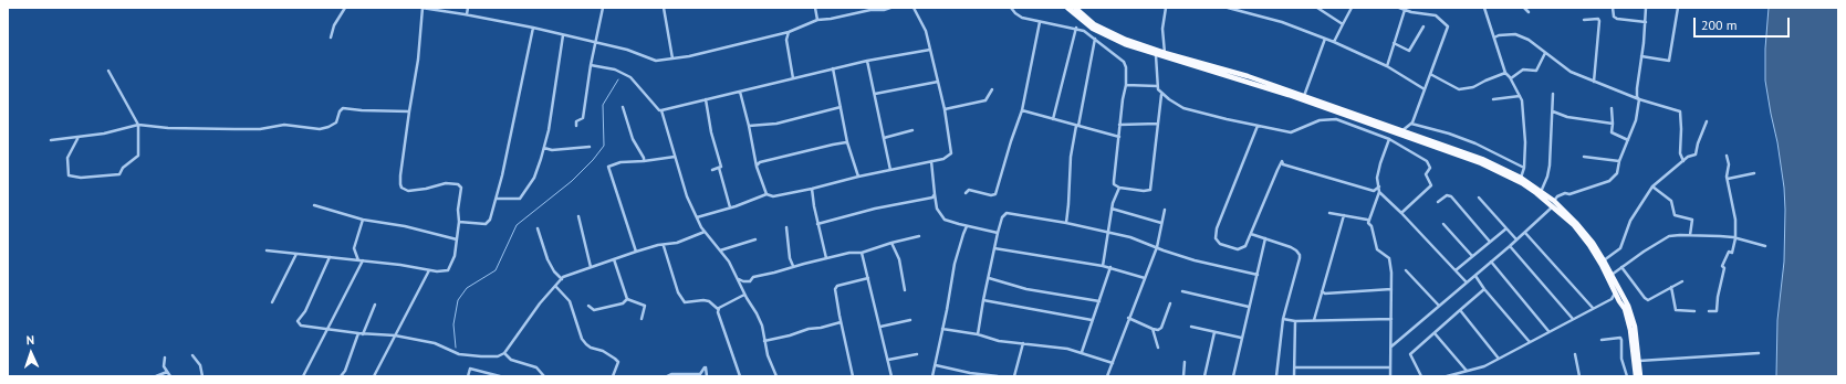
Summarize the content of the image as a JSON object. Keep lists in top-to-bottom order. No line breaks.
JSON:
{"scale_bar":"200 m","north":"top"}
